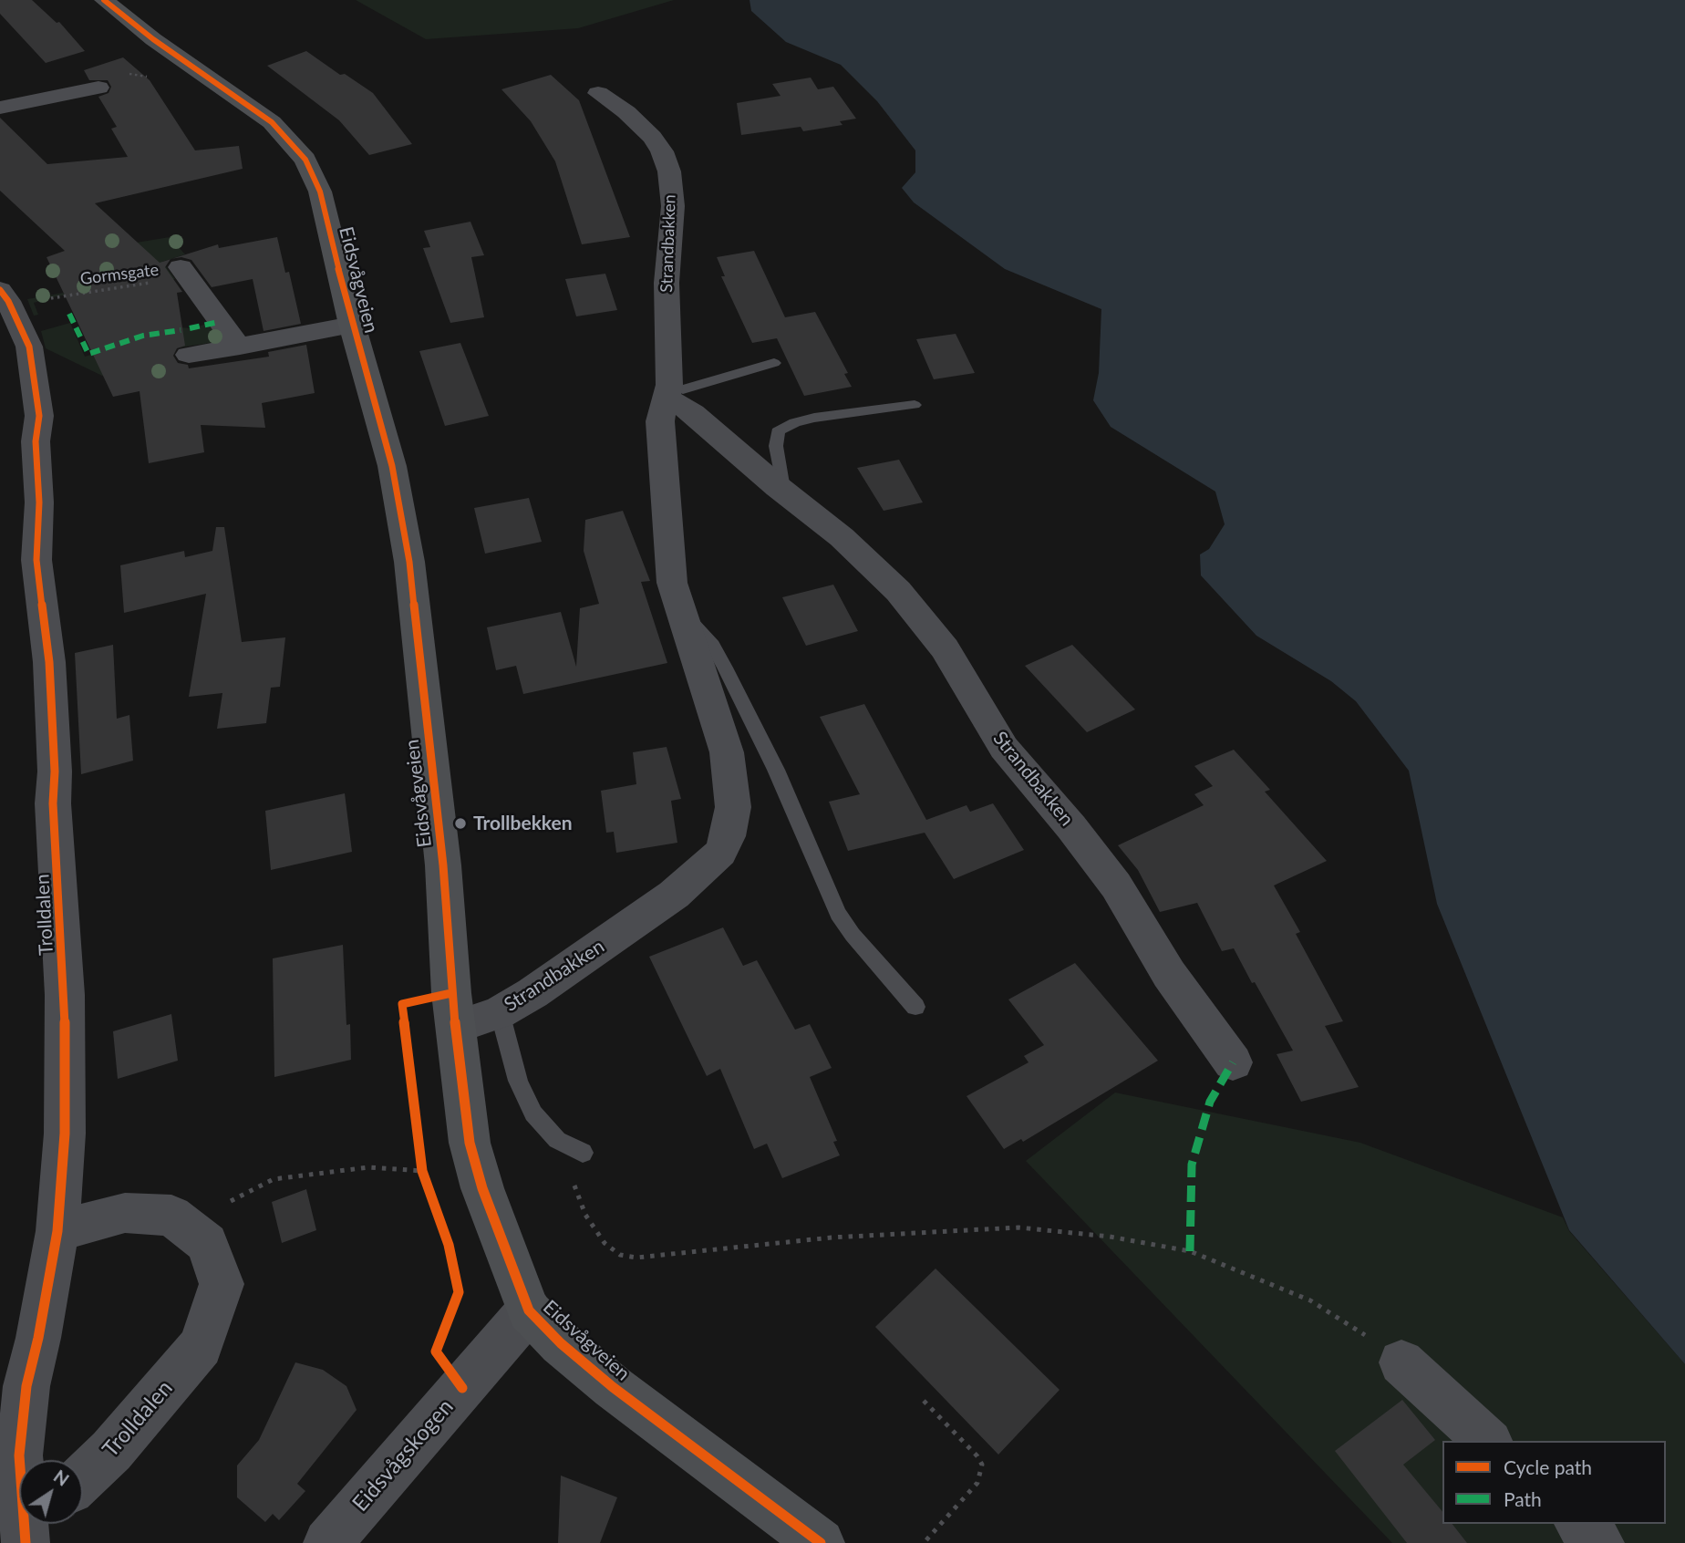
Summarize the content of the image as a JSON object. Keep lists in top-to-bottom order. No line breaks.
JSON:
{"streets":{"main road":["Eidsvågveien"],"street":["Strandbakken","Trolldalen","Eidsvågskogen"],"path":["Gormsgate"]},"crossings":[["Strandbakken","Eidsvågveien"],["Eidsvågveien","Eidsvågskogen"]],"places":["Trollbekken"],"legend":["Cycle path","Path"],"north":"top right"}
